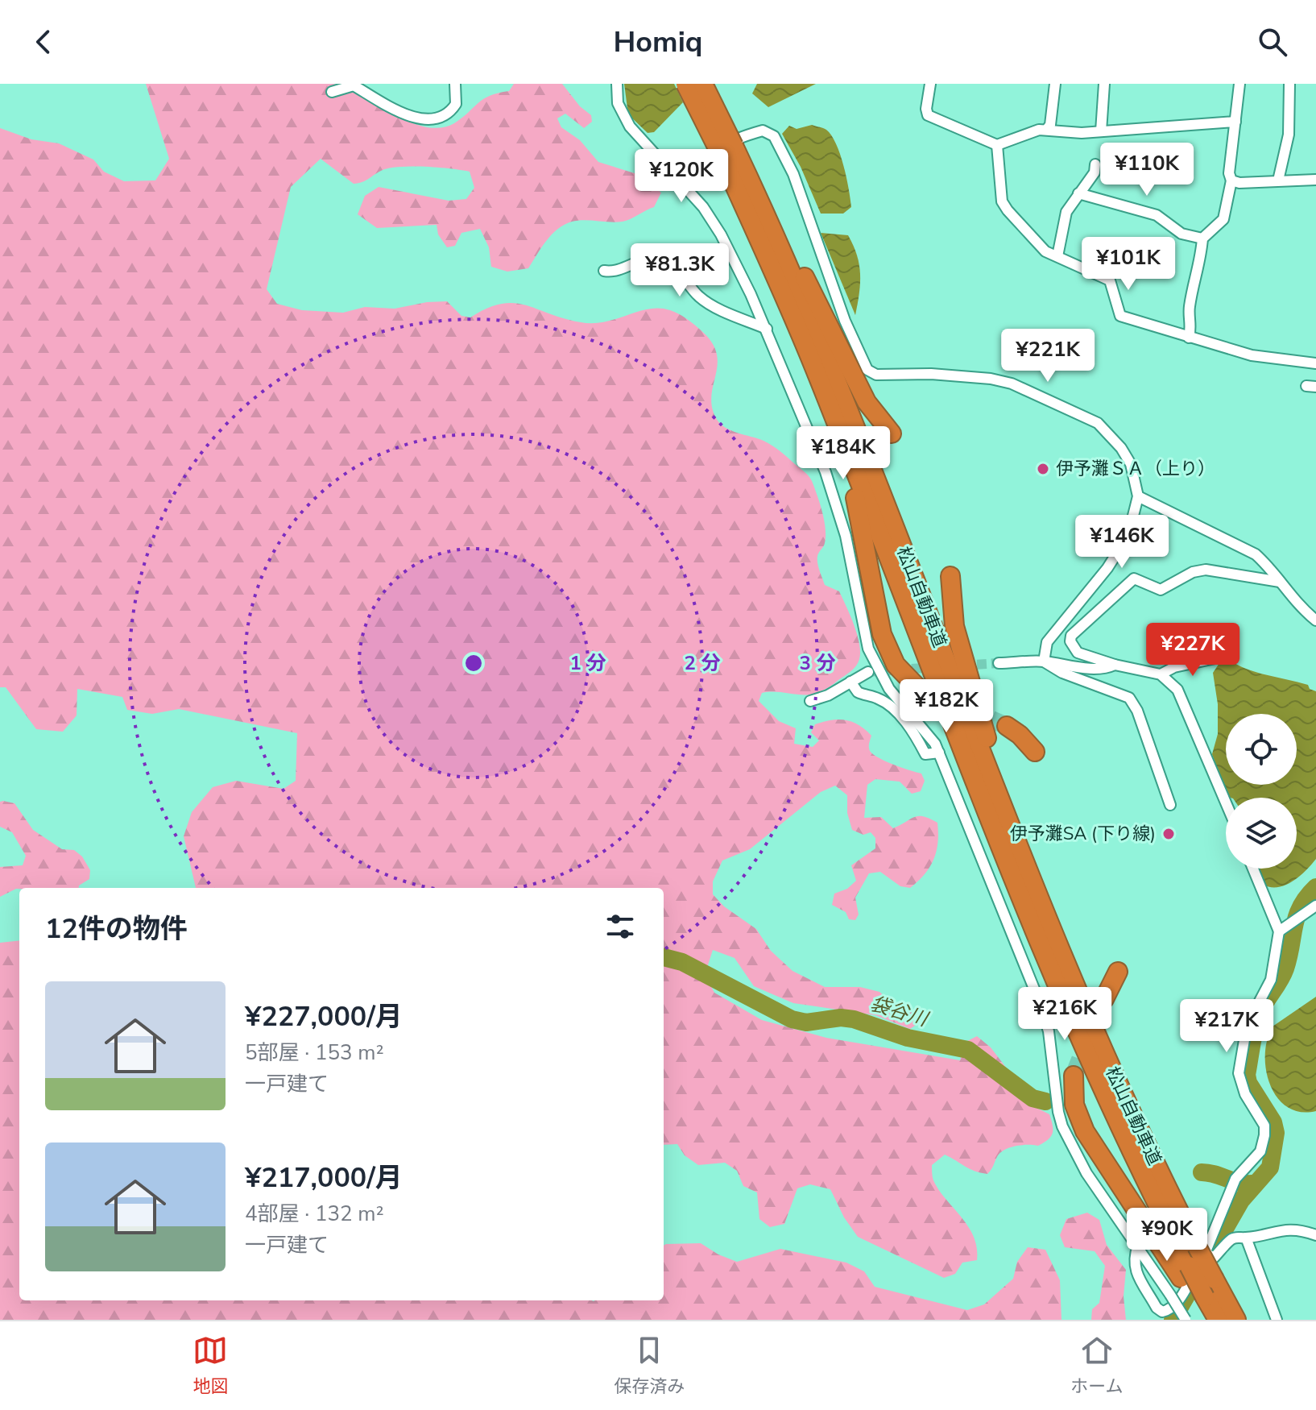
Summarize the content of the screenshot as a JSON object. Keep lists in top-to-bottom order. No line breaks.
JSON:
{"streets":{"highway":["松山自動車道"]},"water":["袋谷川"],"places":["伊予灘ＳＡ（上り）","伊予灘SA (下り線)"],"page":{"header":"Homiq","price":["¥110K","¥120K","¥101K","¥81.3K","¥221K","¥184K","¥146K","¥227K","¥182K","¥216K","¥217K","¥90K"],"heading":"12件の物件","list":[{"name":"¥227,000/月","note":"5部屋 · 153 m² · 一戸建て"},{"name":"¥217,000/月","note":"4部屋 · 132 m² · 一戸建て"}],"tabs":["地図","保存済み","ホーム"]},"rings":["1 分","2 分","3 分"]}
